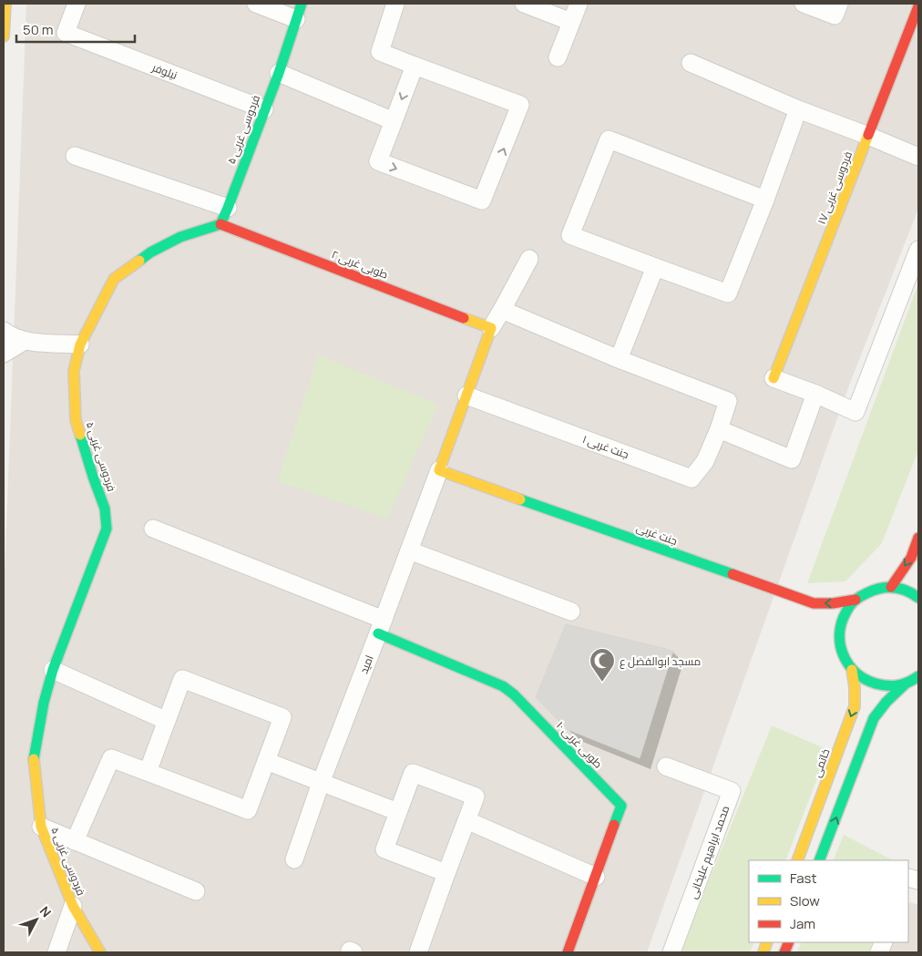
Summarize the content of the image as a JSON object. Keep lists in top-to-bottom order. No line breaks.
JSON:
{"streets":{"street":["نیلوفر","فردوسی غربی ۵","فردوسی غربی ۱۷","طوبی غربی ۲","جنت غربی ۱","جنت غربی","امید","طوبی غربی ۱۰","خاتمی","محمد ابراهیم علیخانی"]},"crossings":[["نیلوفر","فردوسی غربی ۵"],["فردوسی غربی ۵","طوبی غربی ۲"],["جنت غربی","امید"],["امید","طوبی غربی ۱۰"]],"places":{"mosque":["مسجد ابوالفضل ع"]},"legend":["Fast","Slow","Jam"],"scale_bar":"50 m","north":"top right"}
